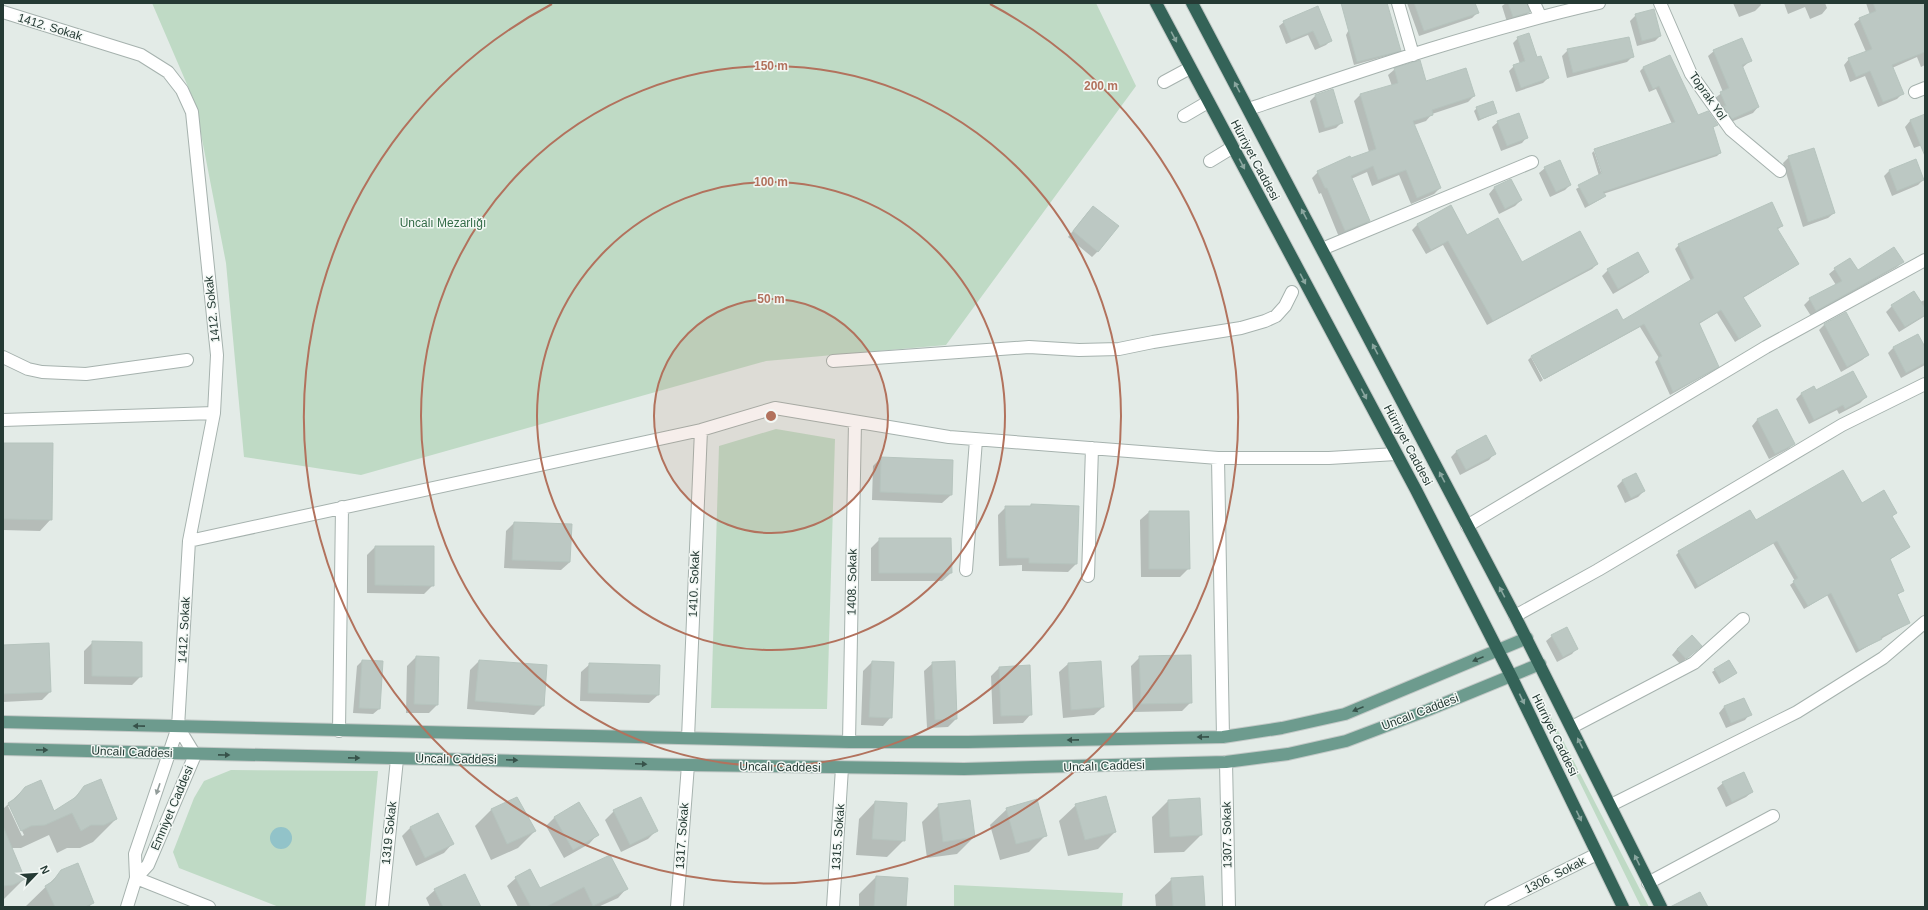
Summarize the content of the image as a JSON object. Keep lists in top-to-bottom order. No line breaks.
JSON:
{"streets":{"highway":["Hürriyet Caddesi"],"main road":["Uncalı Caddesi"],"street":["1412. Sokak","Toprak Yol","1408. Sokak","1410. Sokak","Emniyet Caddesi","1319 Sokak","1307. Sokak","1317. Sokak","1315. Sokak","1306. Sokak"]},"crossings":[["1412. Sokak","Emniyet Caddesi"],["Hürriyet Caddesi","Uncalı Caddesi"],["Hürriyet Caddesi","1306. Sokak"],["Uncalı Caddesi","Emniyet Caddesi"],["Uncalı Caddesi","1319 Sokak"],["Uncalı Caddesi","1307. Sokak"],["Uncalı Caddesi","1317. Sokak"],["Uncalı Caddesi","1315. Sokak"]],"parks":["Uncalı Mezarlığı"],"north":"top right","rings":["150 m","200 m","100 m","50 m"]}
